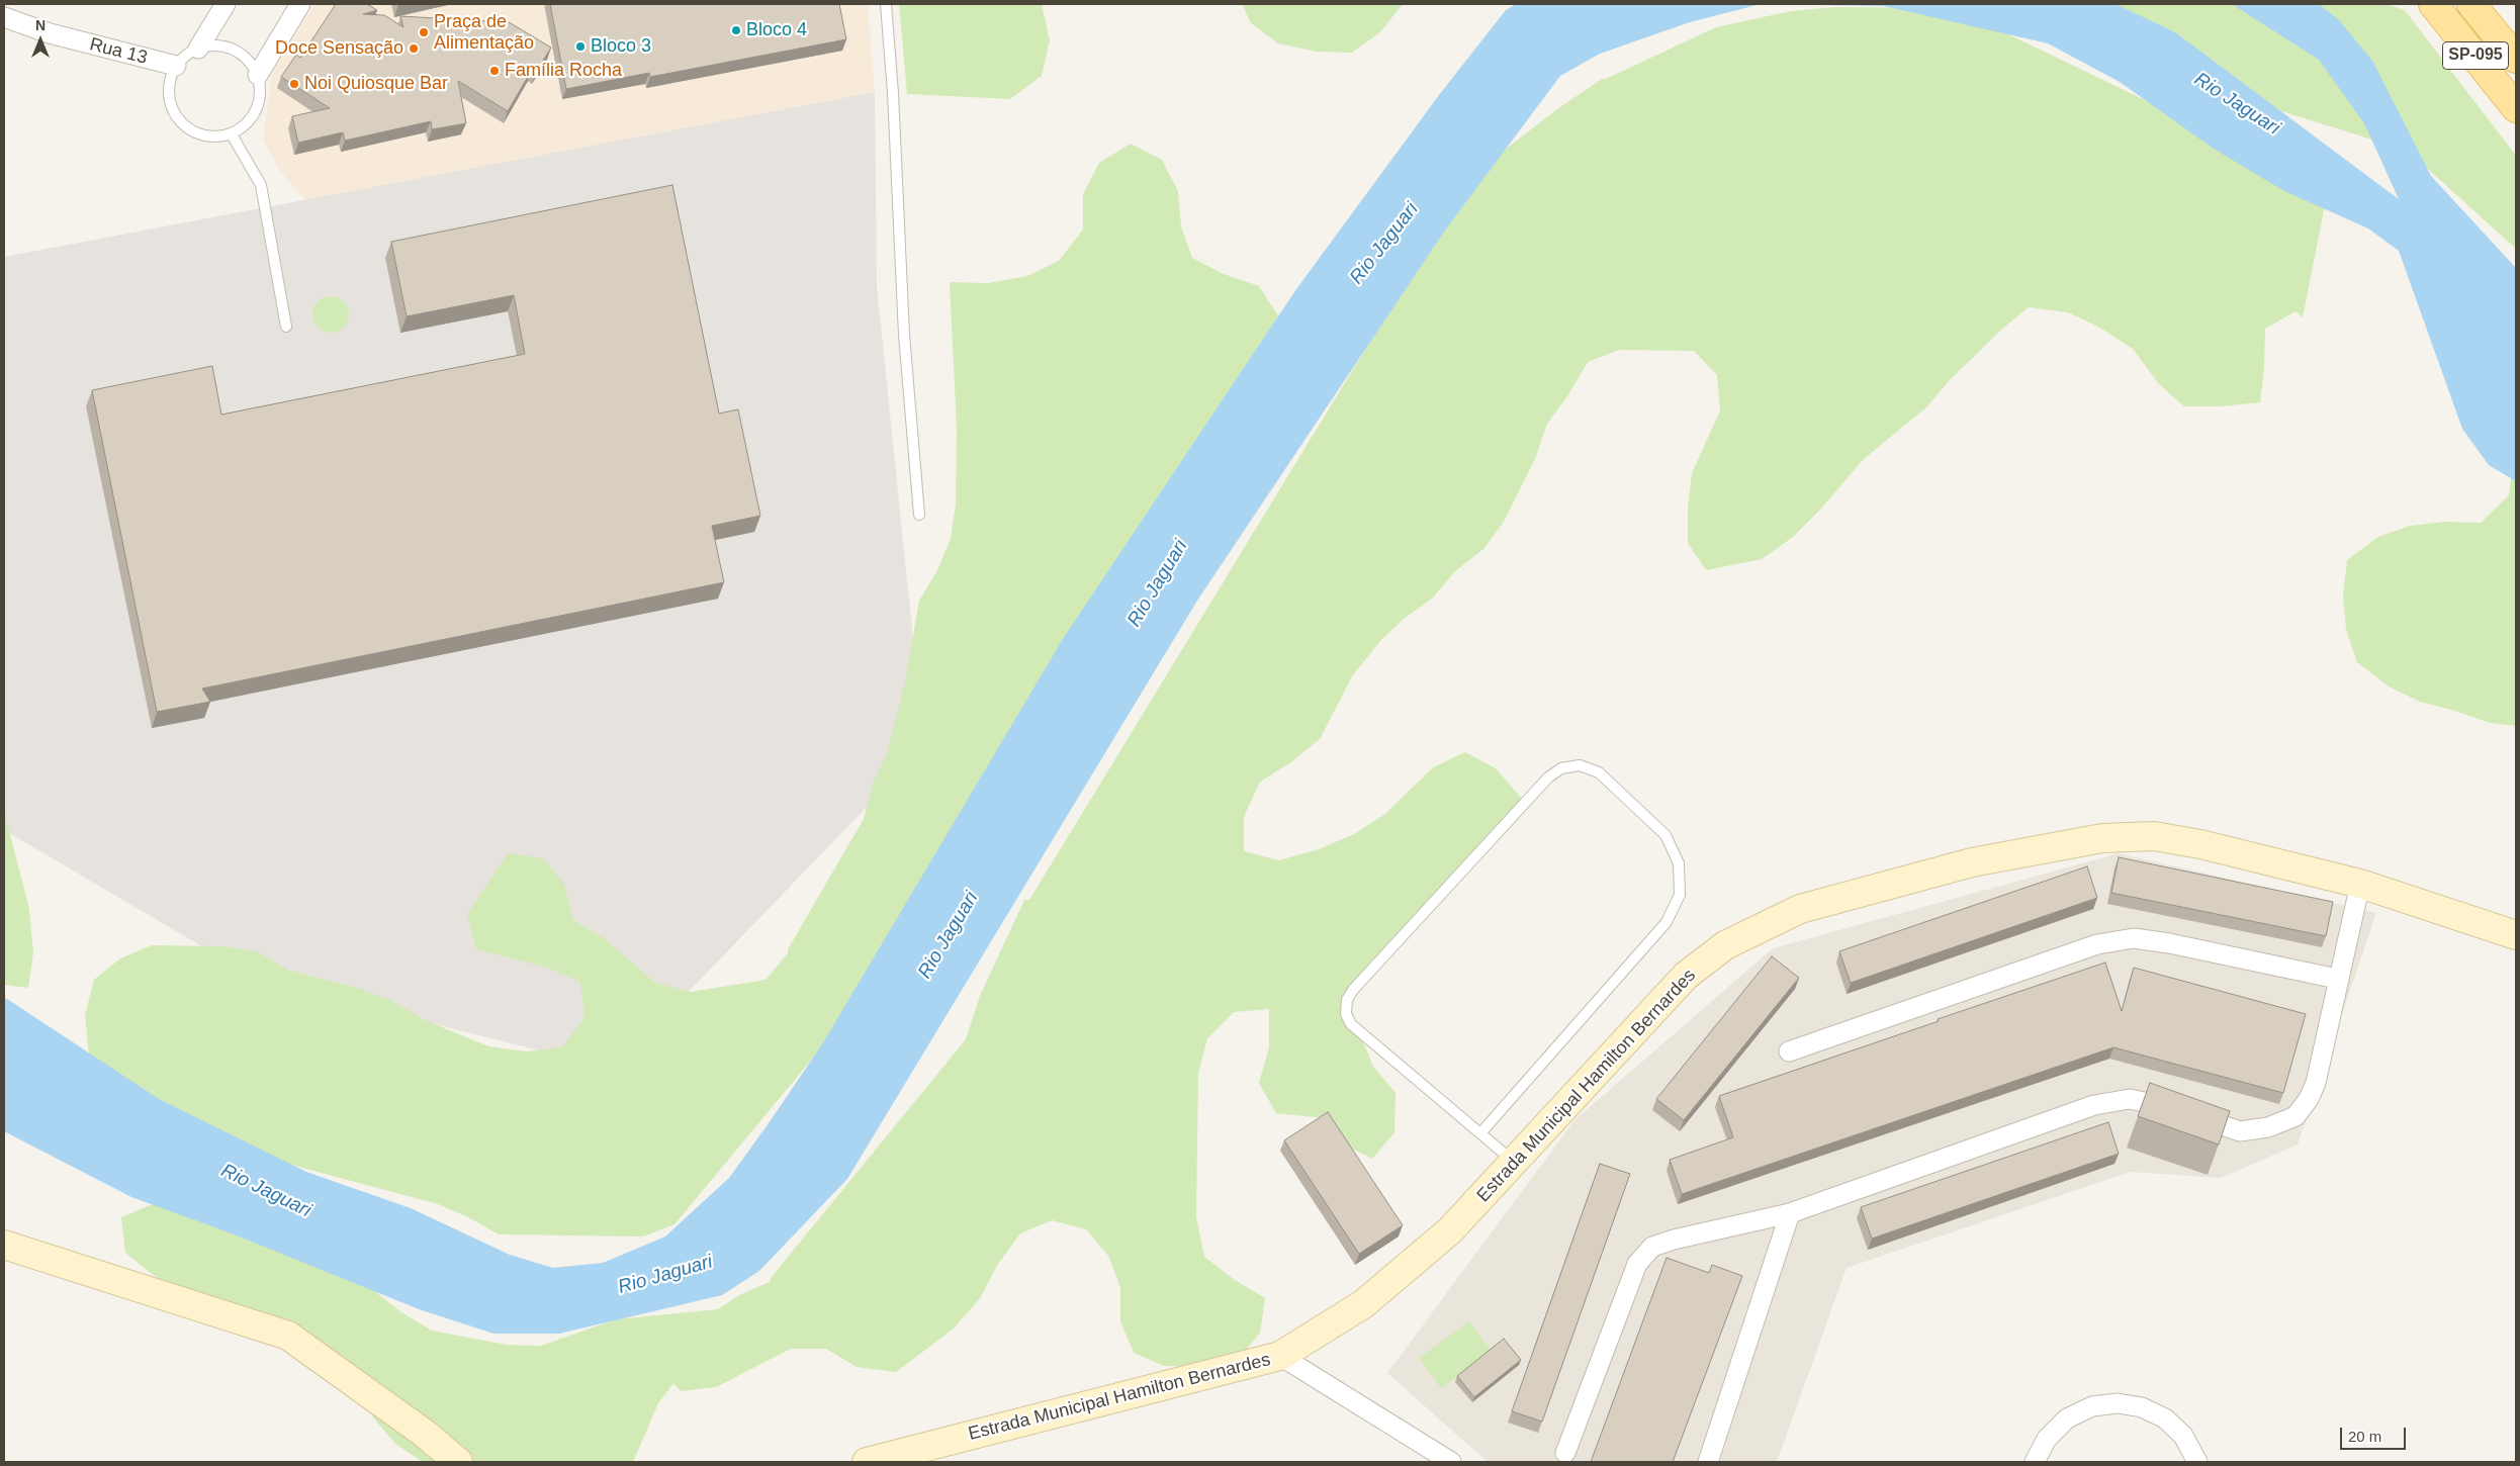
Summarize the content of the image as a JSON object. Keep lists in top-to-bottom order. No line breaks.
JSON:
{"streets":{"main road":["SP-095"],"street":["Rua 13","Estrada Municipal Hamilton Bernardes"]},"water":["Rio Jaguari"],"places":["Bloco 4","Praça de Alimentação","Bloco 3","Doce Sensação","Família Rocha","Noi Quiosque Bar"],"scale_bar":"20 m","north":"top"}
